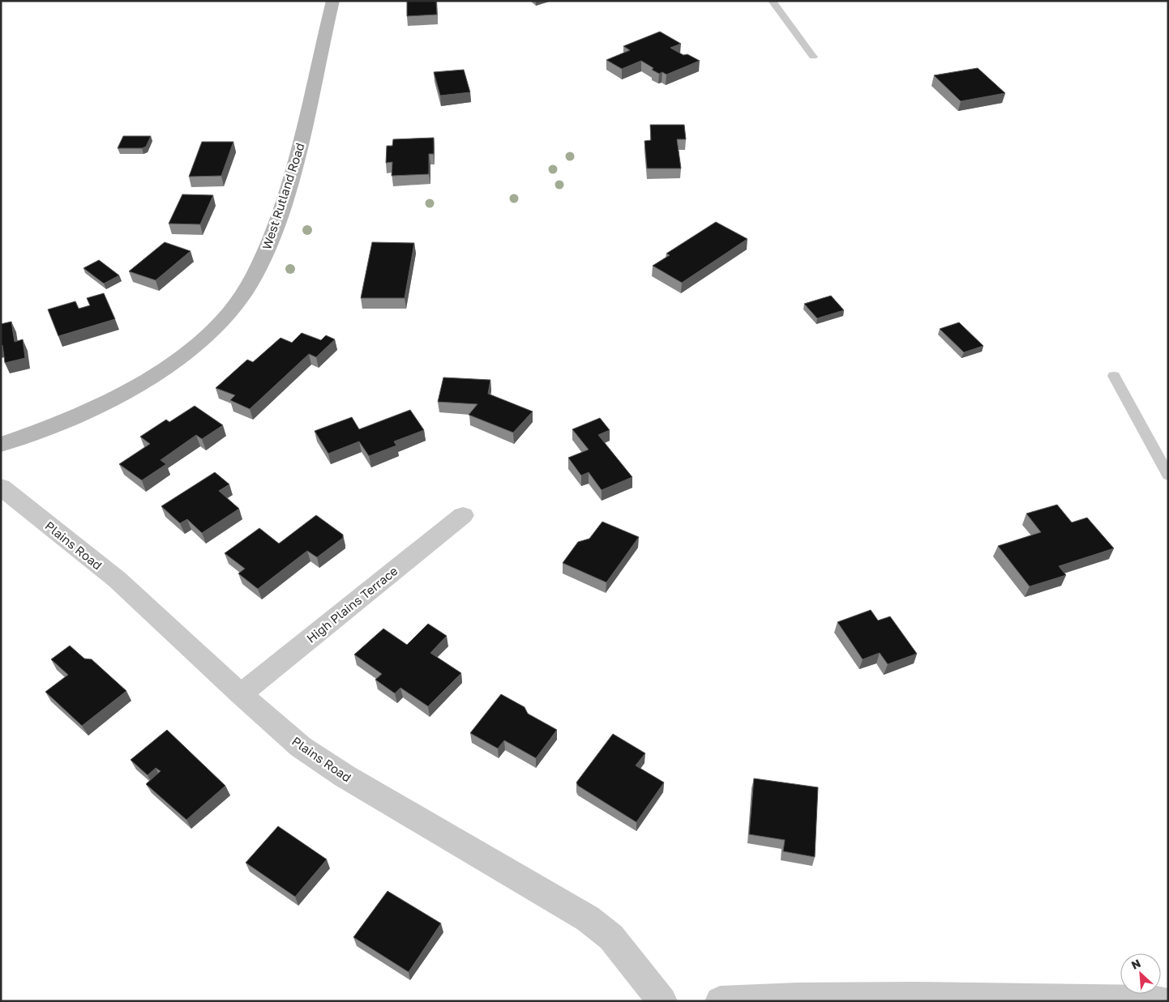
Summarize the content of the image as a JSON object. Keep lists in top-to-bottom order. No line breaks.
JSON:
{"streets":{"main road":["West Rutland Road"],"street":["Plains Road","High Plains Terrace"]},"crossings":[["Plains Road","High Plains Terrace"]],"north":"top left"}
